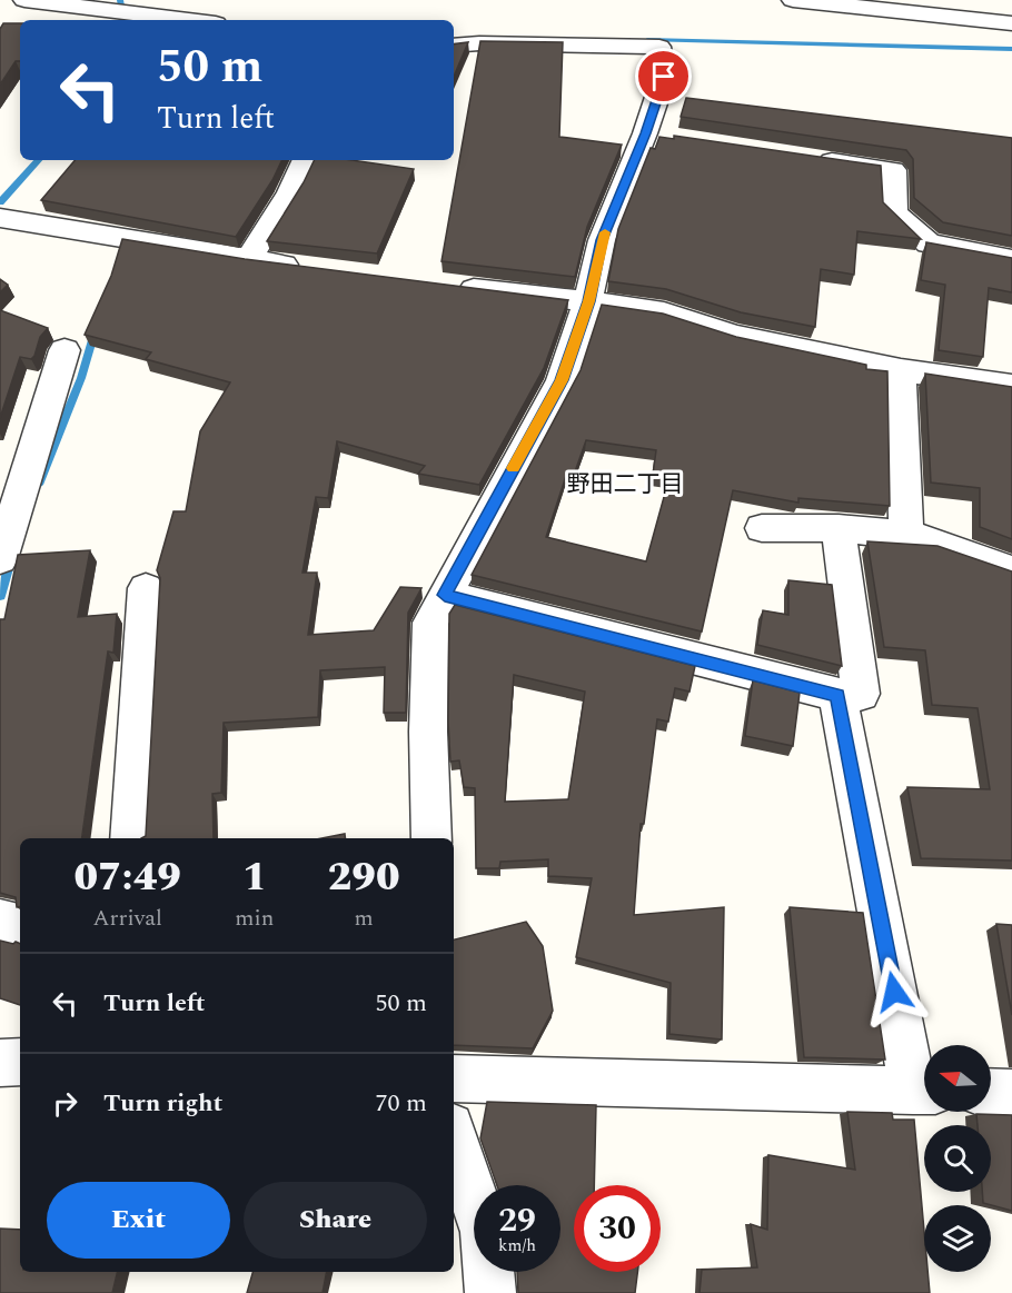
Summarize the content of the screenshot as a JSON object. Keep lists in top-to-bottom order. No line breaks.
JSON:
{"districts":["野田二丁目"],"north":"left","page":{"turn":["50 m","Turn left"],"eta":["07:49","Arrival","1","min","290","m"],"list":[{"name":"Turn left","value":"50 m"},{"name":"Turn right","value":"70 m"}],"buttons":["Exit","Share"],"speed":"29 km/h","limit":"30"}}
